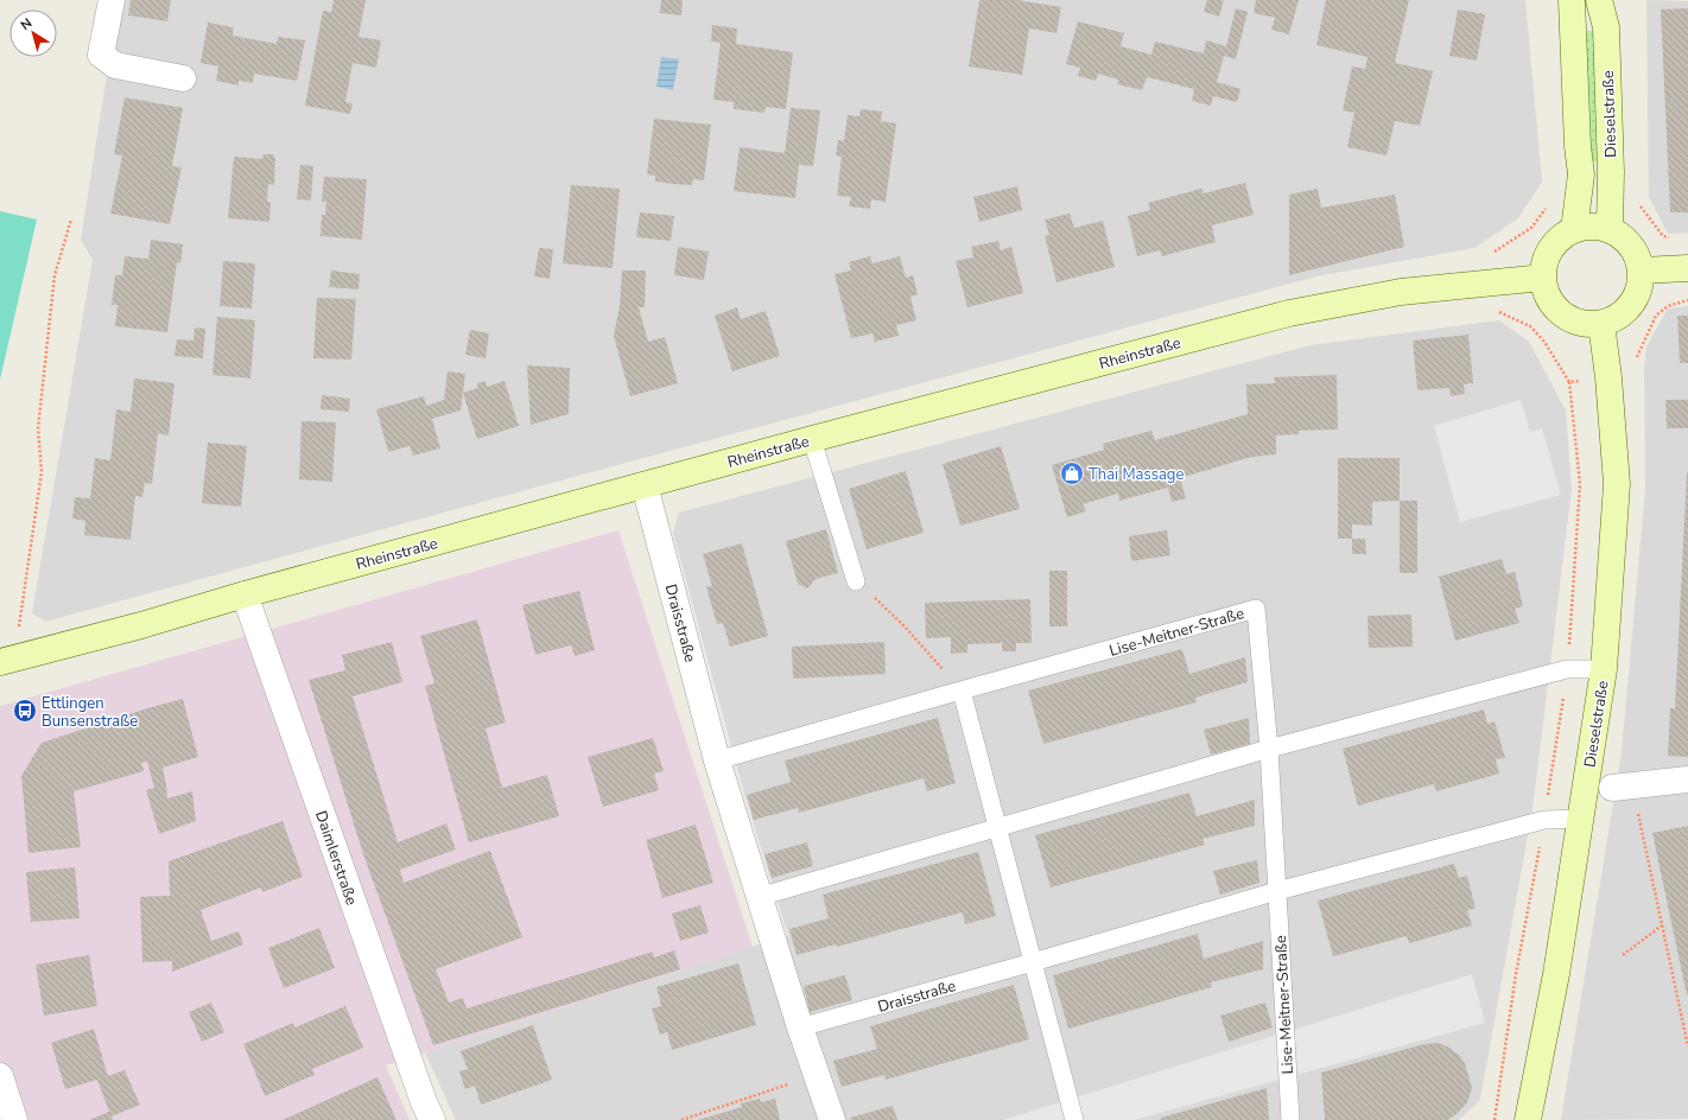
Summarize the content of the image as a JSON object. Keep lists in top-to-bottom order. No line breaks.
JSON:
{"streets":{"main road":["Dieselstraße","Rheinstraße"],"street":["Draisstraße","Daimlerstraße"],"lane":["Lise-Meitner-Straße"]},"crossings":[["Dieselstraße","Rheinstraße"],["Rheinstraße","Draisstraße"],["Rheinstraße","Daimlerstraße"]],"places":{"shop":["Thai Massage"],"bus stop":["Ettlingen Bunsenstraße"]},"north":"top left"}
